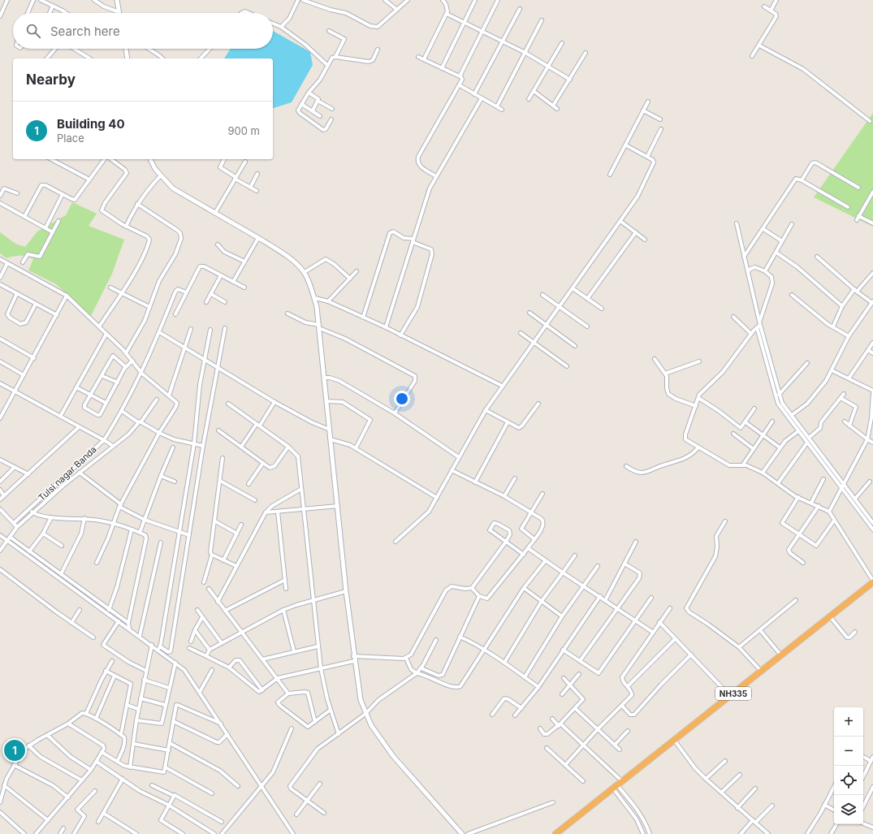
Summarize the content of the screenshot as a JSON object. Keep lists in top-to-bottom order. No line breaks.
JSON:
{"streets":{"highway":["NH335"],"street":["Tulsi nagar Banda"]},"page":{"search":"Search here","heading":"Nearby","list":[{"mark":"1","name":"Building 40","note":"Place","value":"900 m"}],"map_buttons":["+","−"],"pins":"1"}}
